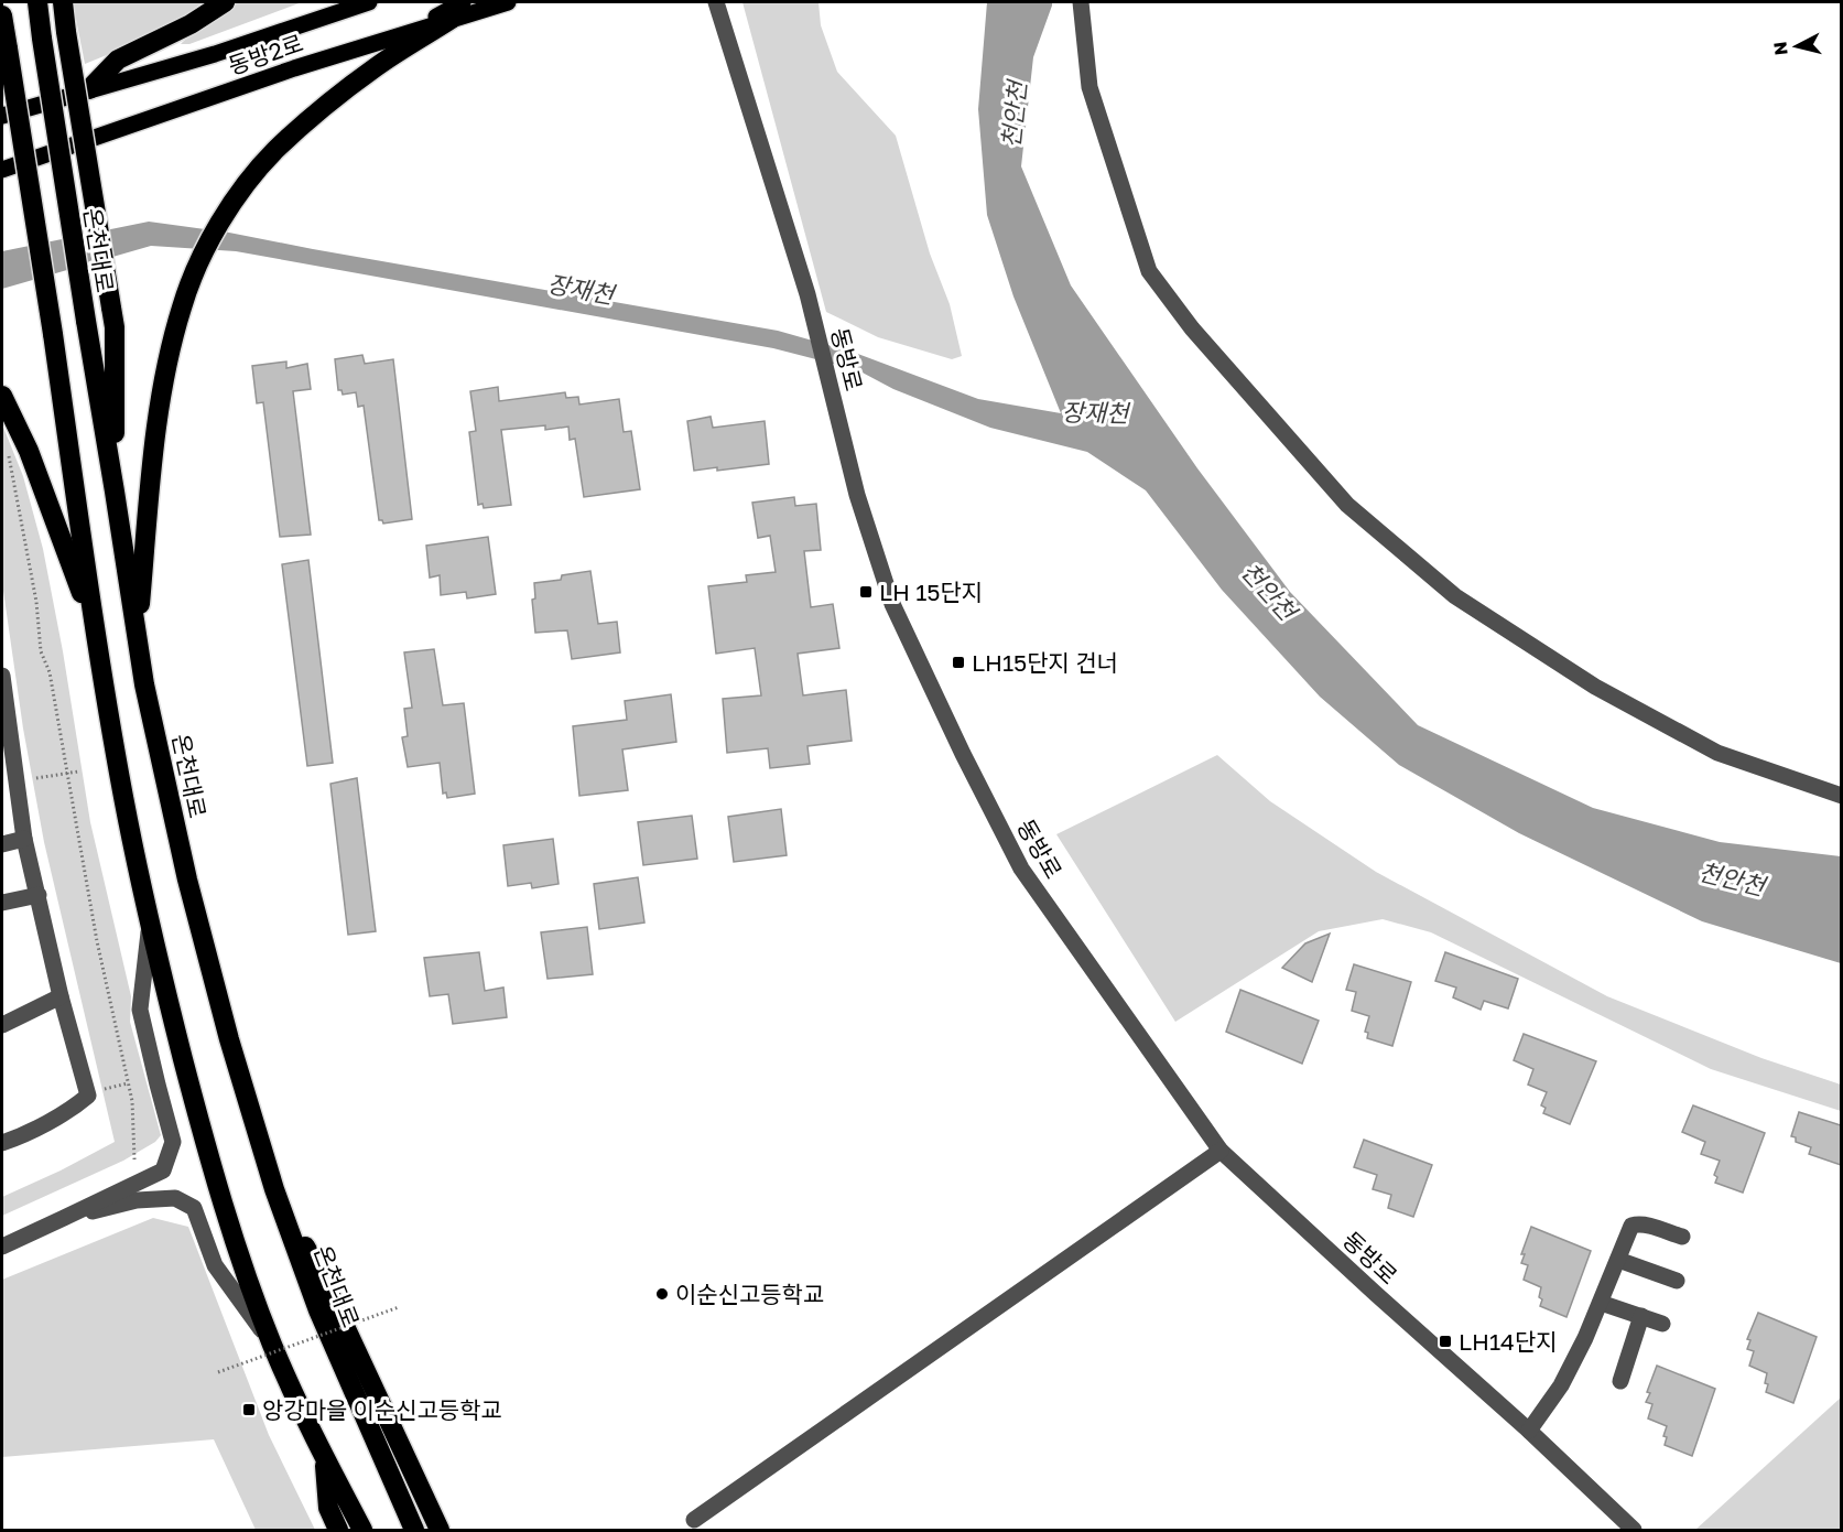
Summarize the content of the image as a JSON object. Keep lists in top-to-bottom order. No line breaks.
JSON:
{"streets":{"highway":["온천대로"],"main road":["동방2로"],"street":["동방로"]},"water":["천안천","장재천"],"places":{"transit":["LH 15단지","LH15단지 건너","LH14단지","앙강마을 이순신고등학교"],"other":["이순신고등학교"]},"north":"left"}
